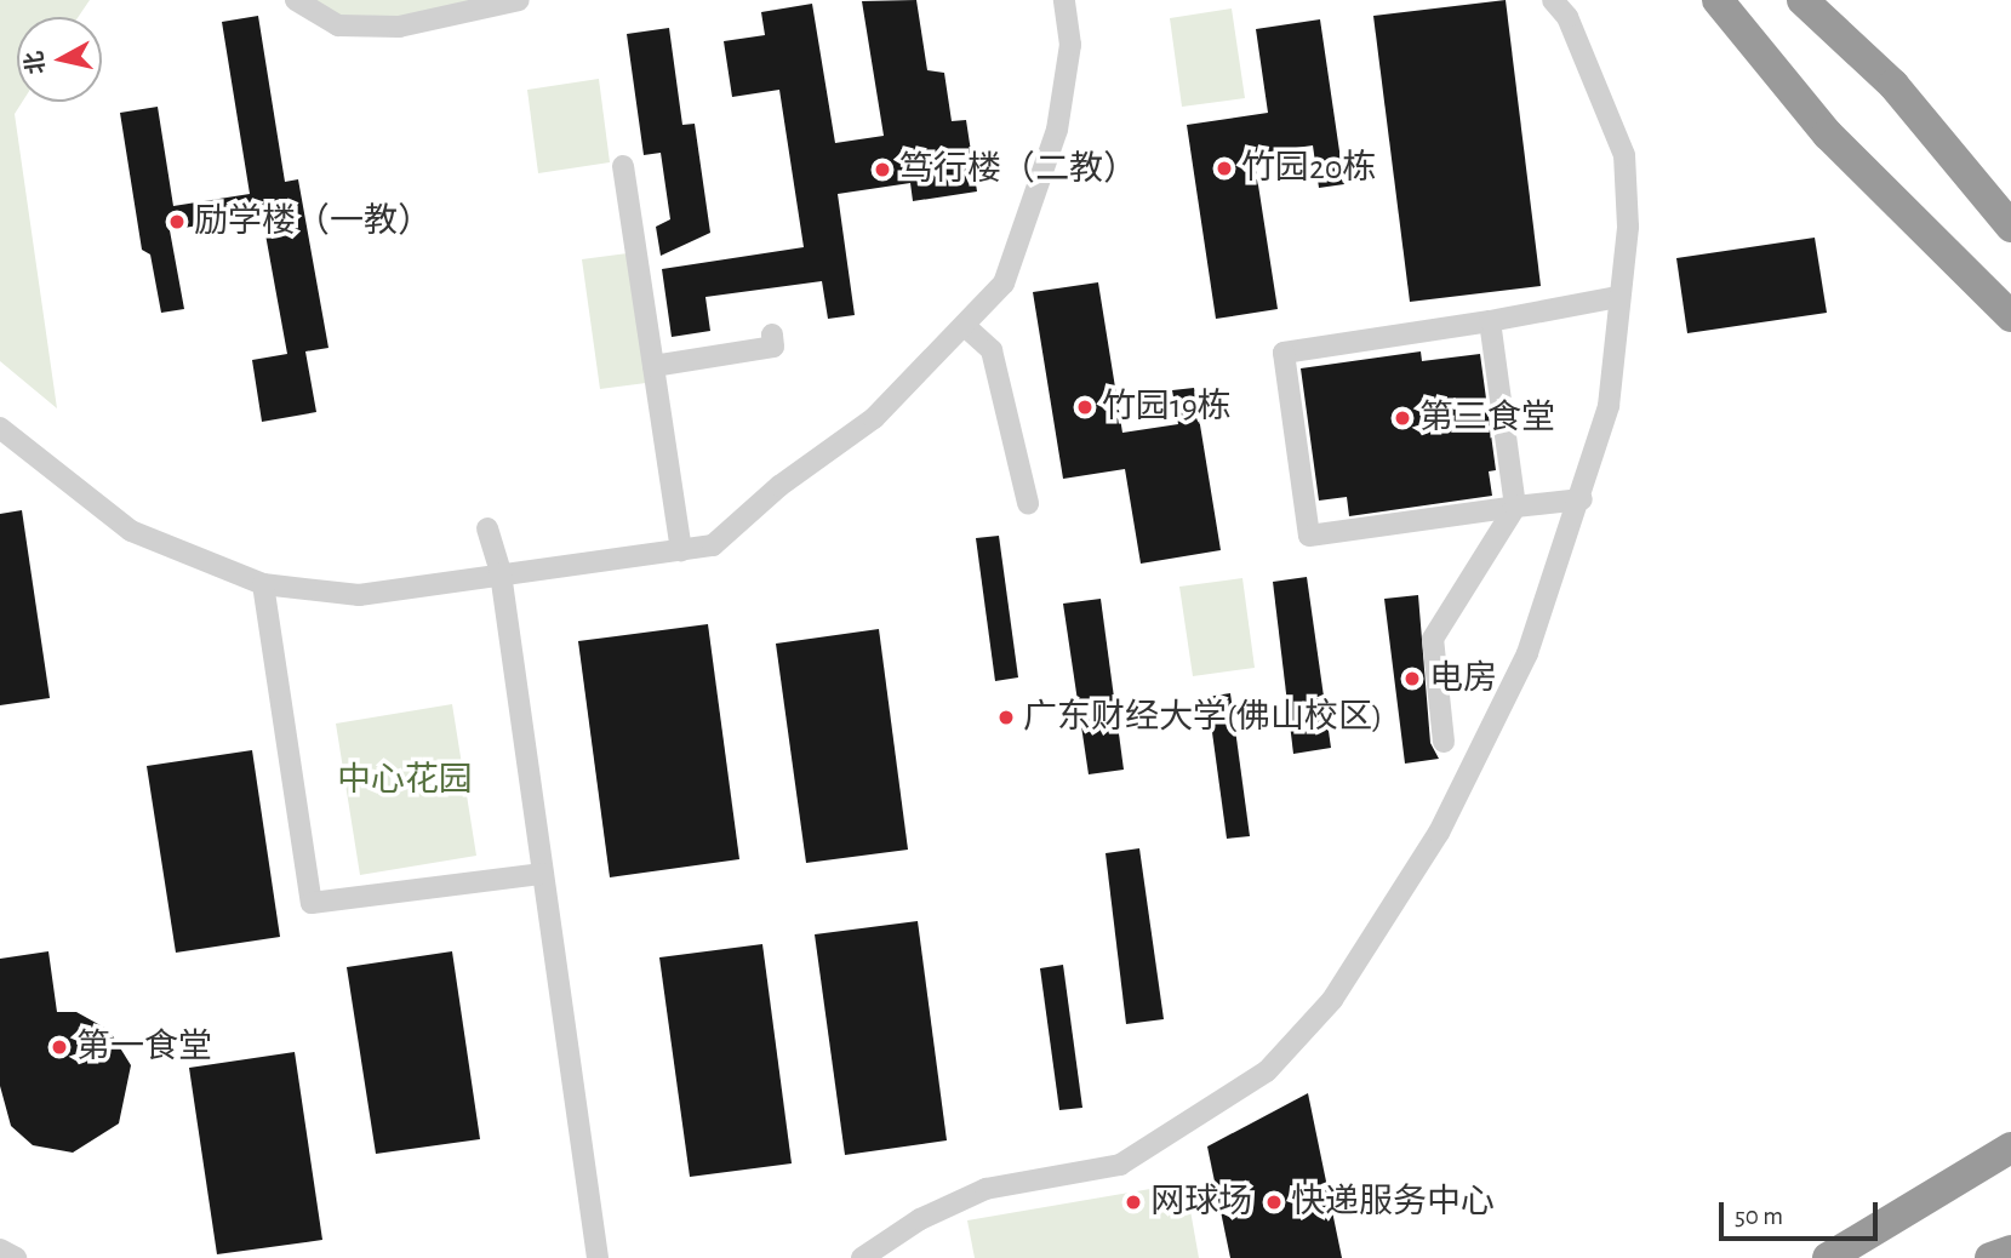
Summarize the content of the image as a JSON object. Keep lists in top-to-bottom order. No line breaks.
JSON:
{"parks":["中心花园"],"places":["竹园20栋","笃行楼（二教）","励学楼（一教）","竹园19栋","第三食堂","电房","广东财经大学(佛山校区)","第一食堂","网球场","快递服务中心"],"scale_bar":"50 m","north":"left"}
